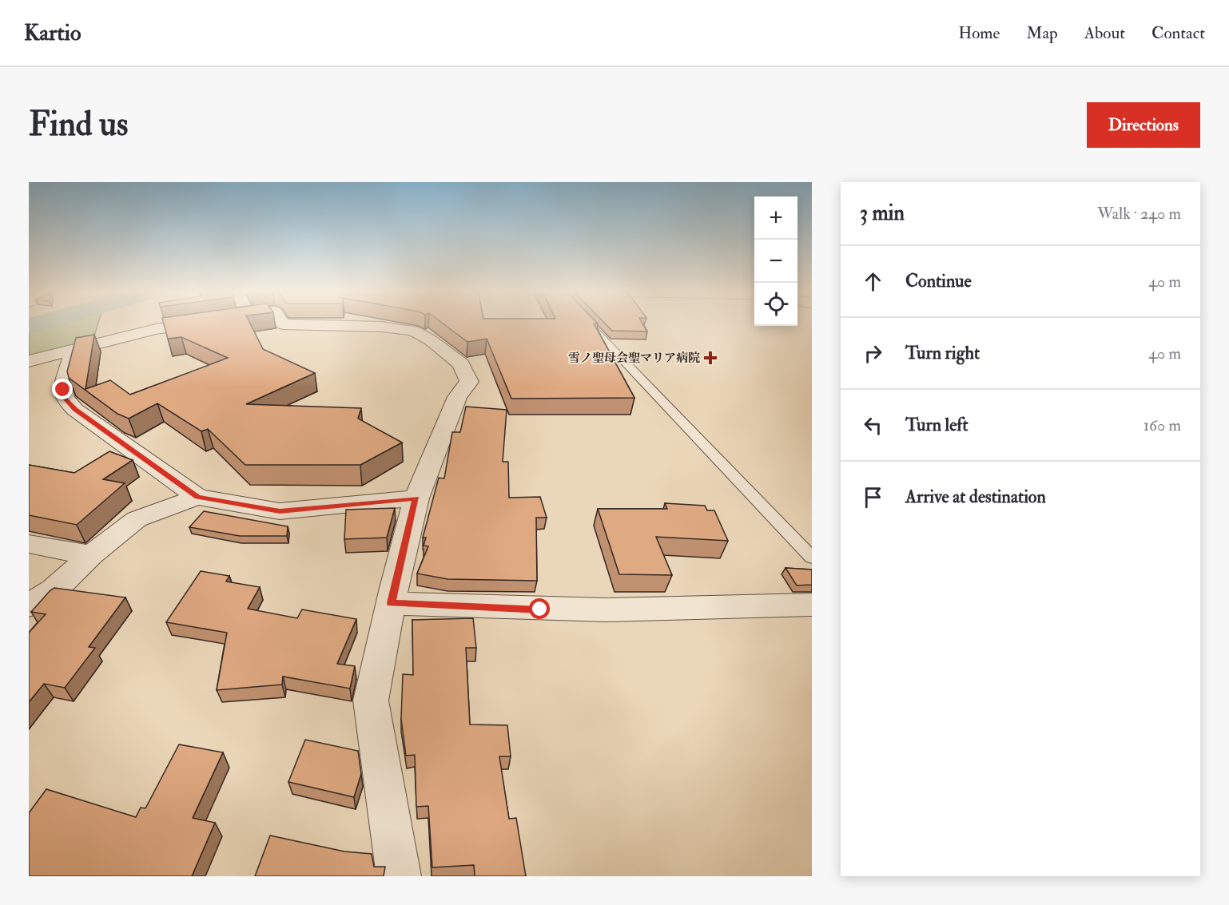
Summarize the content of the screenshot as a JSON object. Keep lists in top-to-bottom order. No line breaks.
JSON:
{"places":{"health":["雪ノ聖母会聖マリア病院"]},"page":{"header":"Kartio","nav":["Home","Map","About","Contact"],"buttons":"Directions","title":"Find us","heading":["3 min","Walk · 240 m"],"map_buttons":["+","−"],"list":[["Continue","40 m"],["Turn right","40 m"],["Turn left","160 m"],"Arrive at destination"]}}
